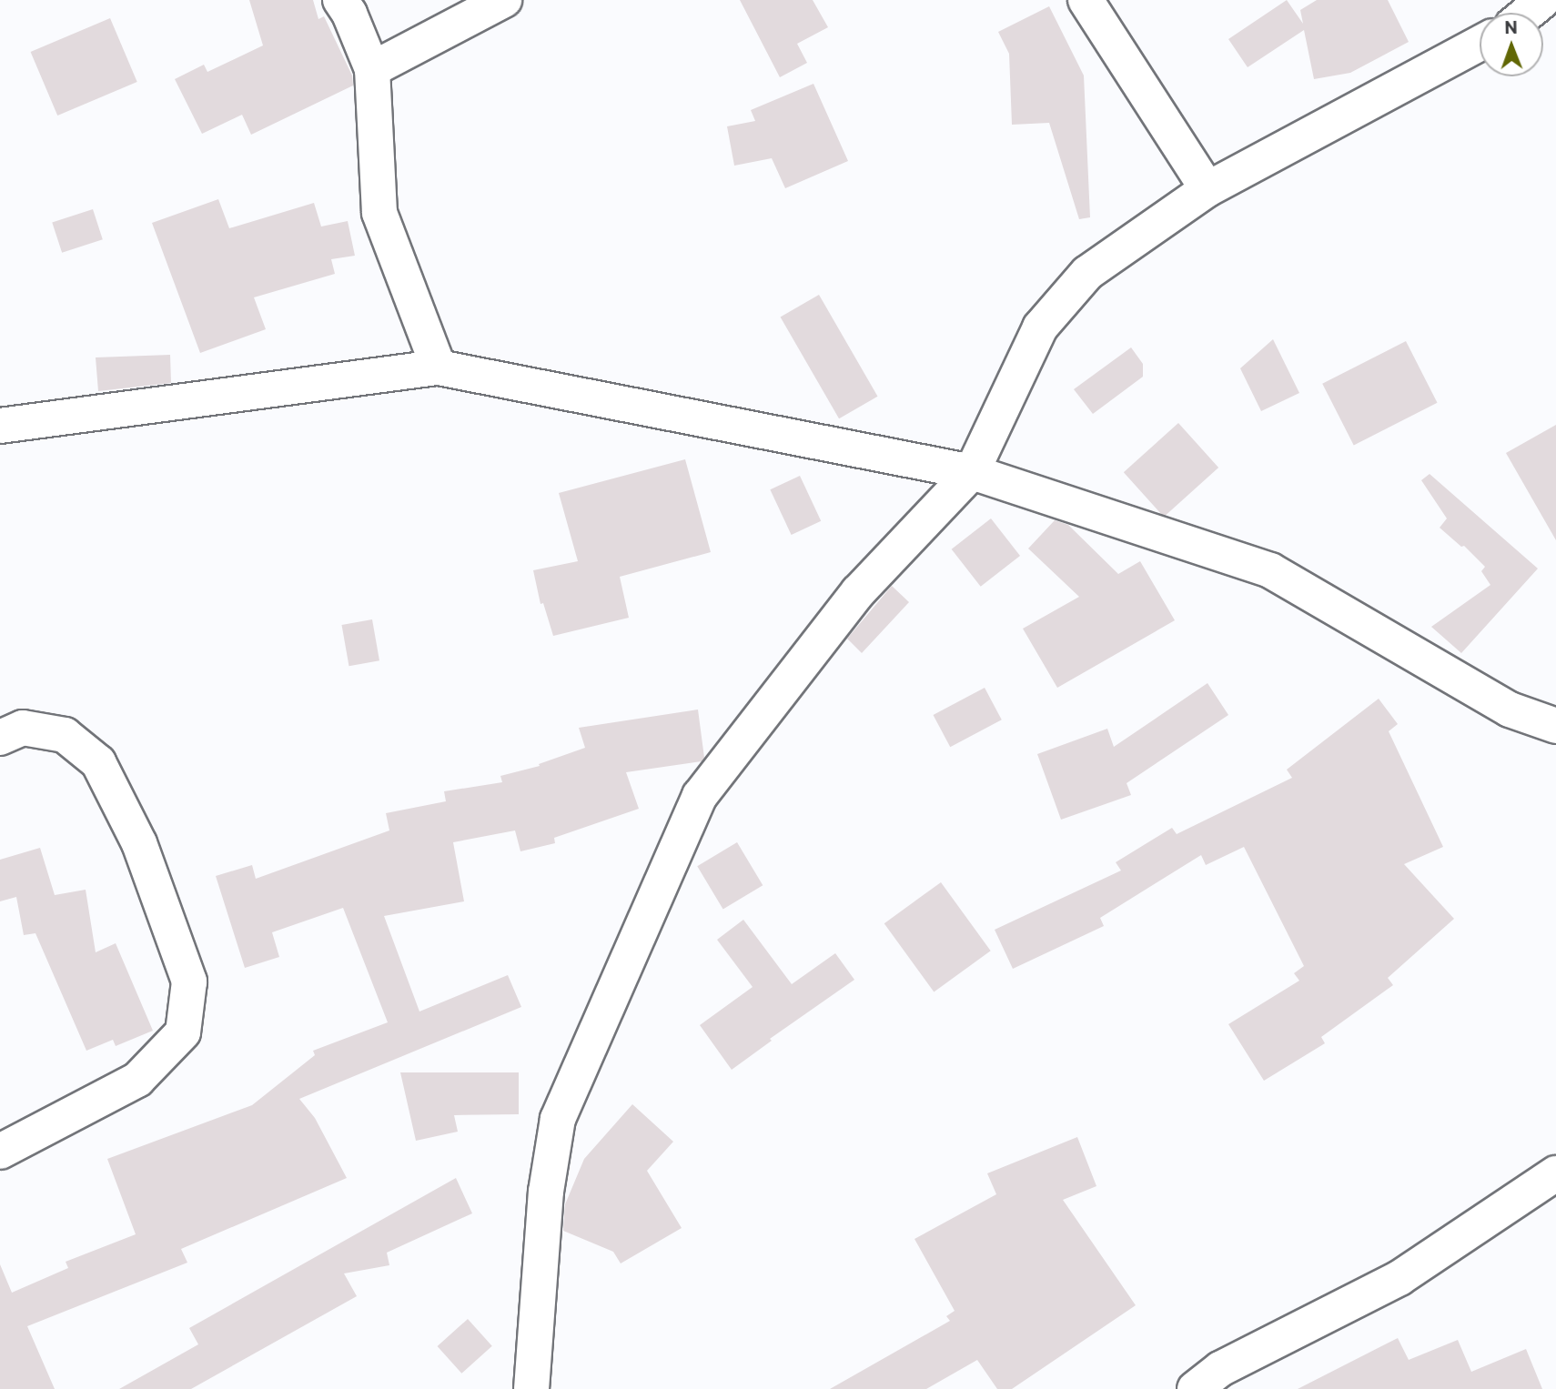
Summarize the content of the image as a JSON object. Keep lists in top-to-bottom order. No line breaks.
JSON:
{"north":"top"}
